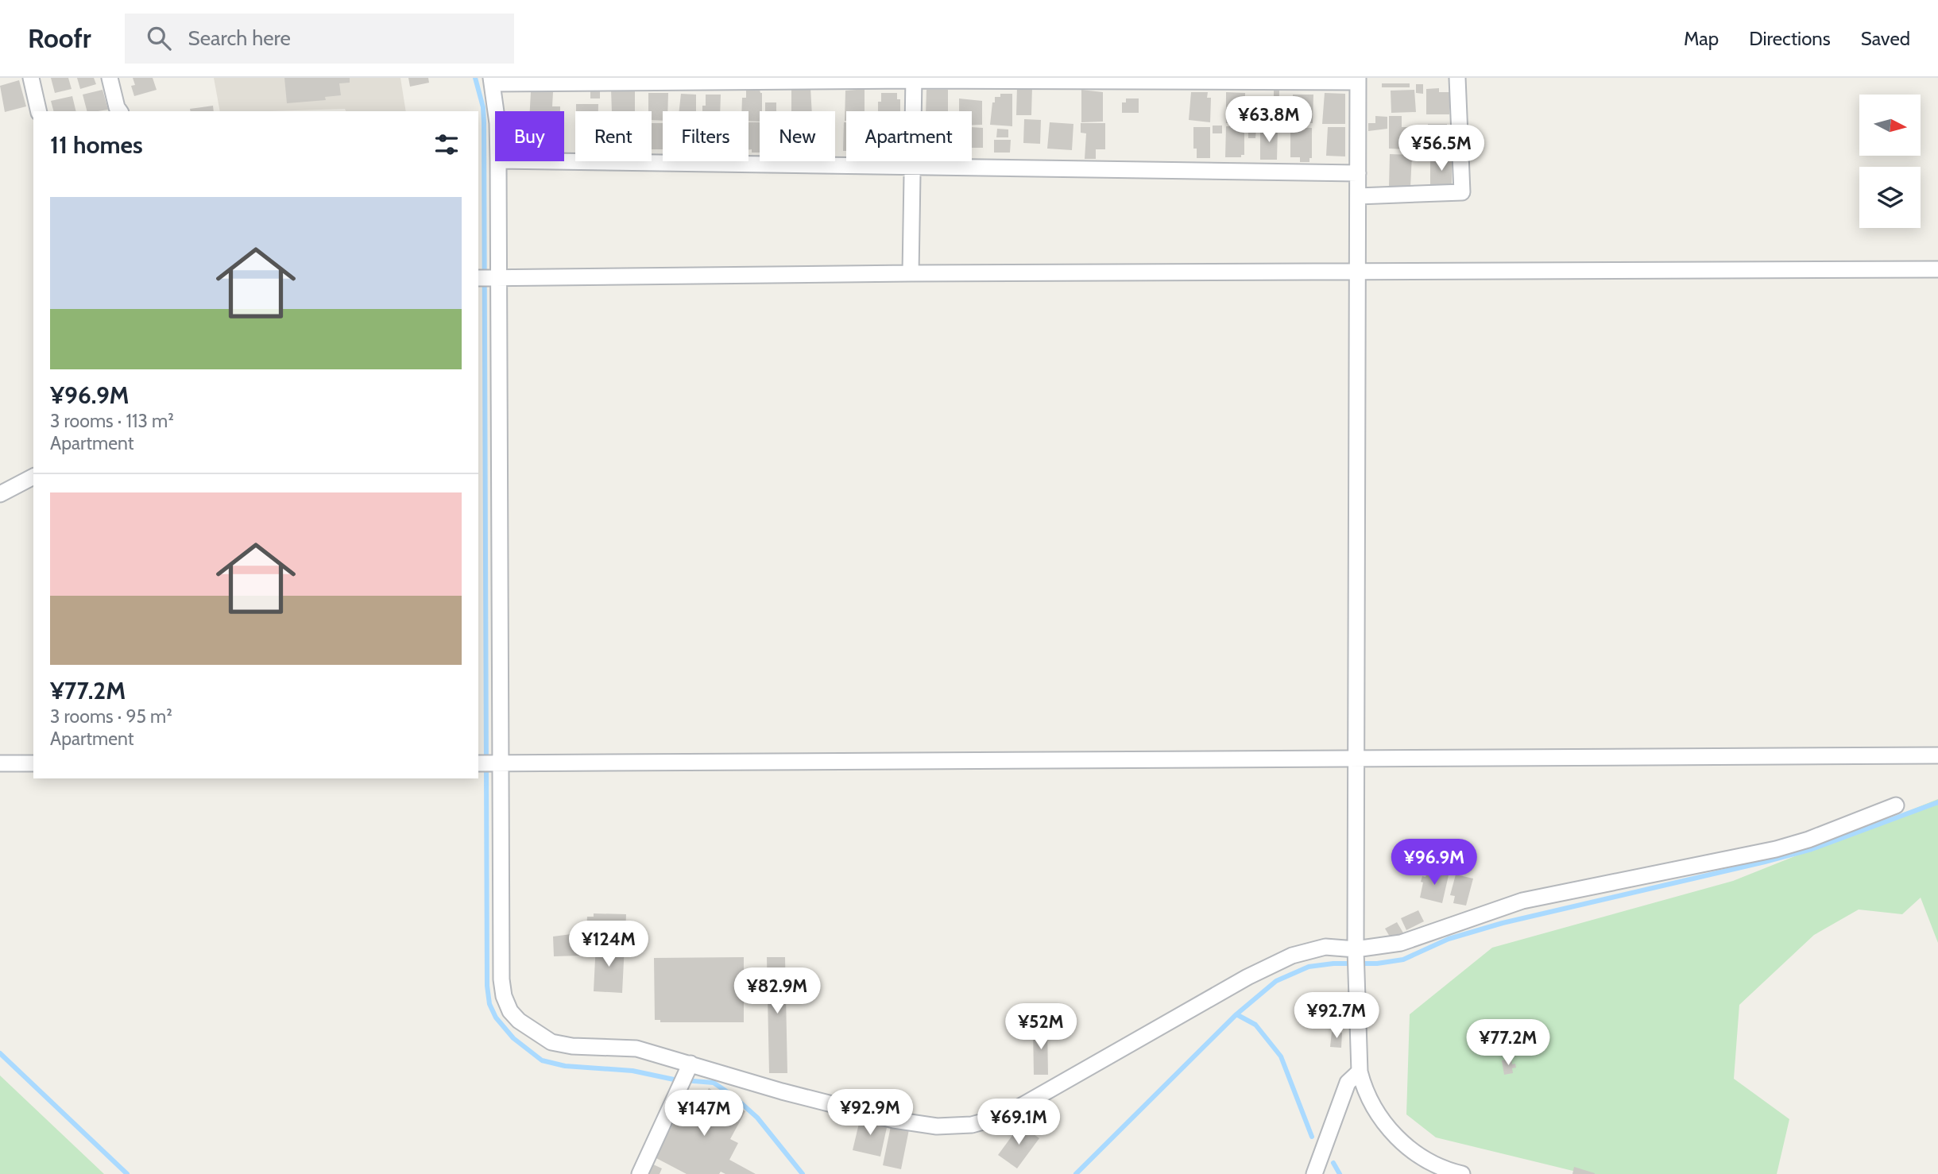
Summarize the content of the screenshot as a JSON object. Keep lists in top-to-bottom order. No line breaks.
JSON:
{"north":"right","page":{"header":"Roofr","search":"Search here","nav":["Map","Directions","Saved"],"price":["¥63.8M","¥56.5M","¥96.9M","¥124M","¥82.9M","¥92.7M","¥52M","¥77.2M","¥92.9M","¥147M","¥69.1M"],"chip":["Buy","Rent","Filters","New","Apartment"],"heading":"11 homes","list":[{"name":"¥96.9M","note":"3 rooms · 113 m² · Apartment"},{"name":"¥77.2M","note":"3 rooms · 95 m² · Apartment"}]}}
